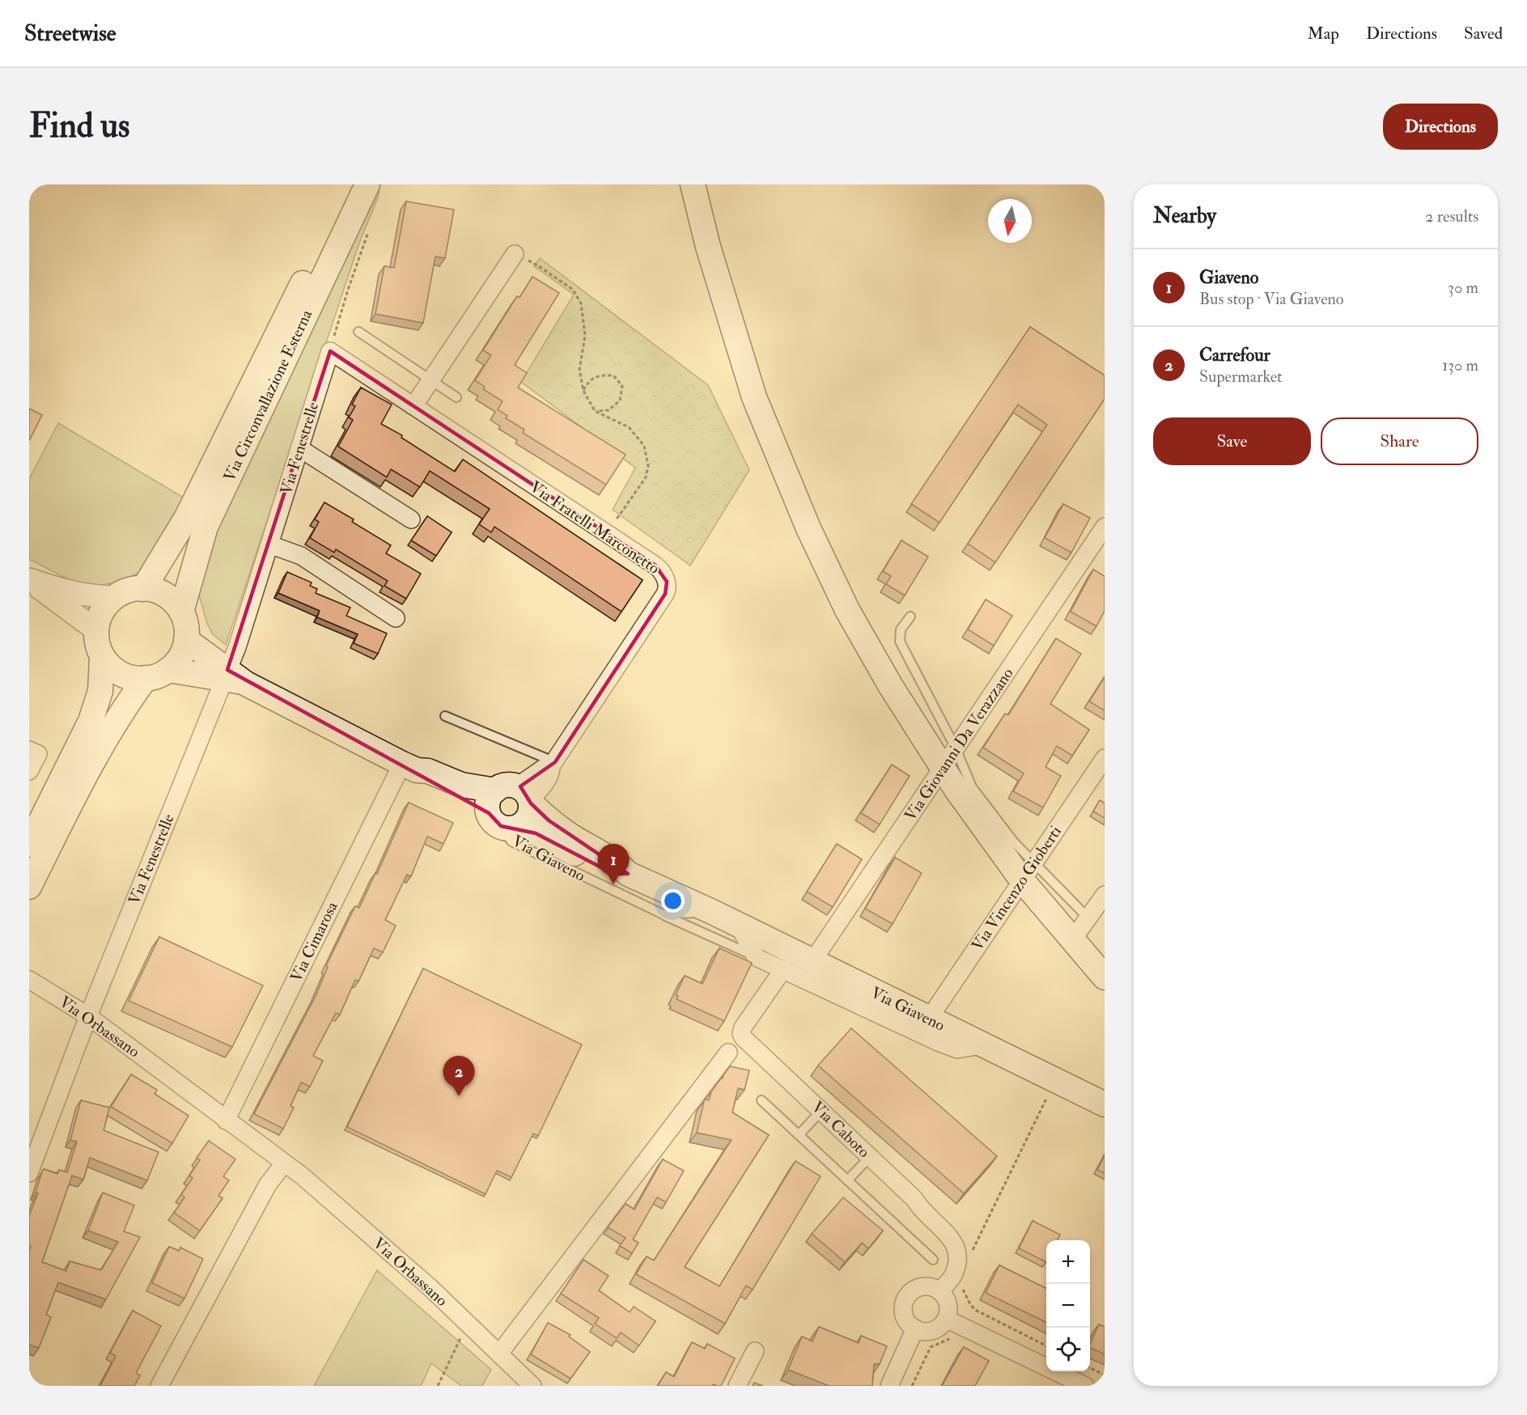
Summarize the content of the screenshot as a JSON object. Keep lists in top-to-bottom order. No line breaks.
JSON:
{"streets":{"main road":["Via Circonvallazione Esterna","Via Giaveno"],"street":["Via Fenestrelle","Via Fratelli Marconetto","Via Giovanni Da Verazzano","Via Vincenzo Gioberti","Via Cimarosa","Via Orbassano","Via Caboto"]},"crossings":[["Via Fenestrelle","Via Fratelli Marconetto"],["Via Fenestrelle","Via Orbassano"],["Via Fratelli Marconetto","Via Giaveno"],["Via Giovanni Da Verazzano","Via Giaveno"],["Via Giaveno","Via Vincenzo Gioberti"],["Via Cimarosa","Via Orbassano"]],"north":"bottom","page":{"header":"Streetwise","nav":["Map","Directions","Saved"],"buttons":["Directions",["Save","Share"]],"title":"Find us","heading":["Nearby","2 results"],"list":[{"mark":"1","name":"Giaveno","note":"Bus stop · Via Giaveno","value":"30 m"},{"mark":"2","name":"Carrefour","note":"Supermarket","value":"130 m"}],"pins":["1","2"],"map_buttons":["+","−"]}}
